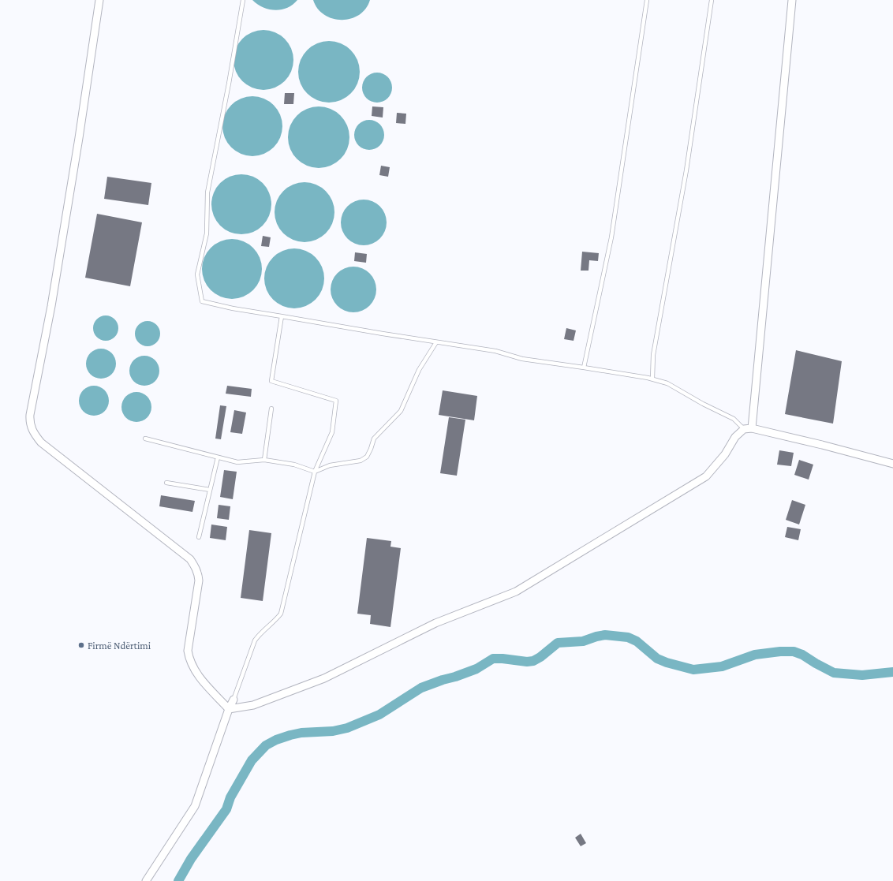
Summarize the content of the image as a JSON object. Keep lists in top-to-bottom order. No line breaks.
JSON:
{"places":["Firmë Ndërtimi"]}
